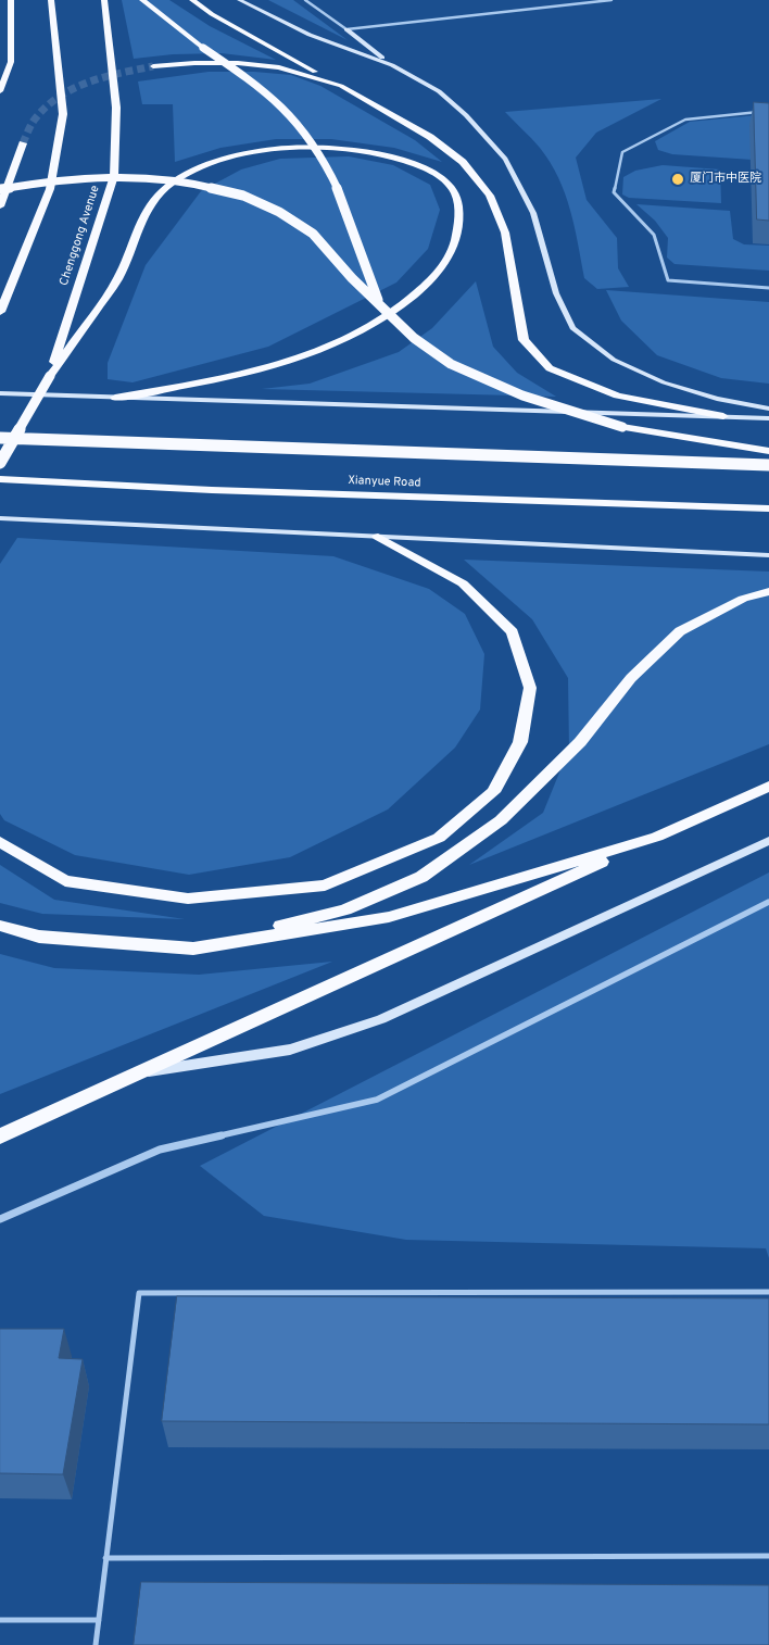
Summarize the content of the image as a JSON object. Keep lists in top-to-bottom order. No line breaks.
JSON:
{"streets":{"highway":["Chenggong Avenue","Xianyue Road"]},"places":["厦门市中医院"]}
